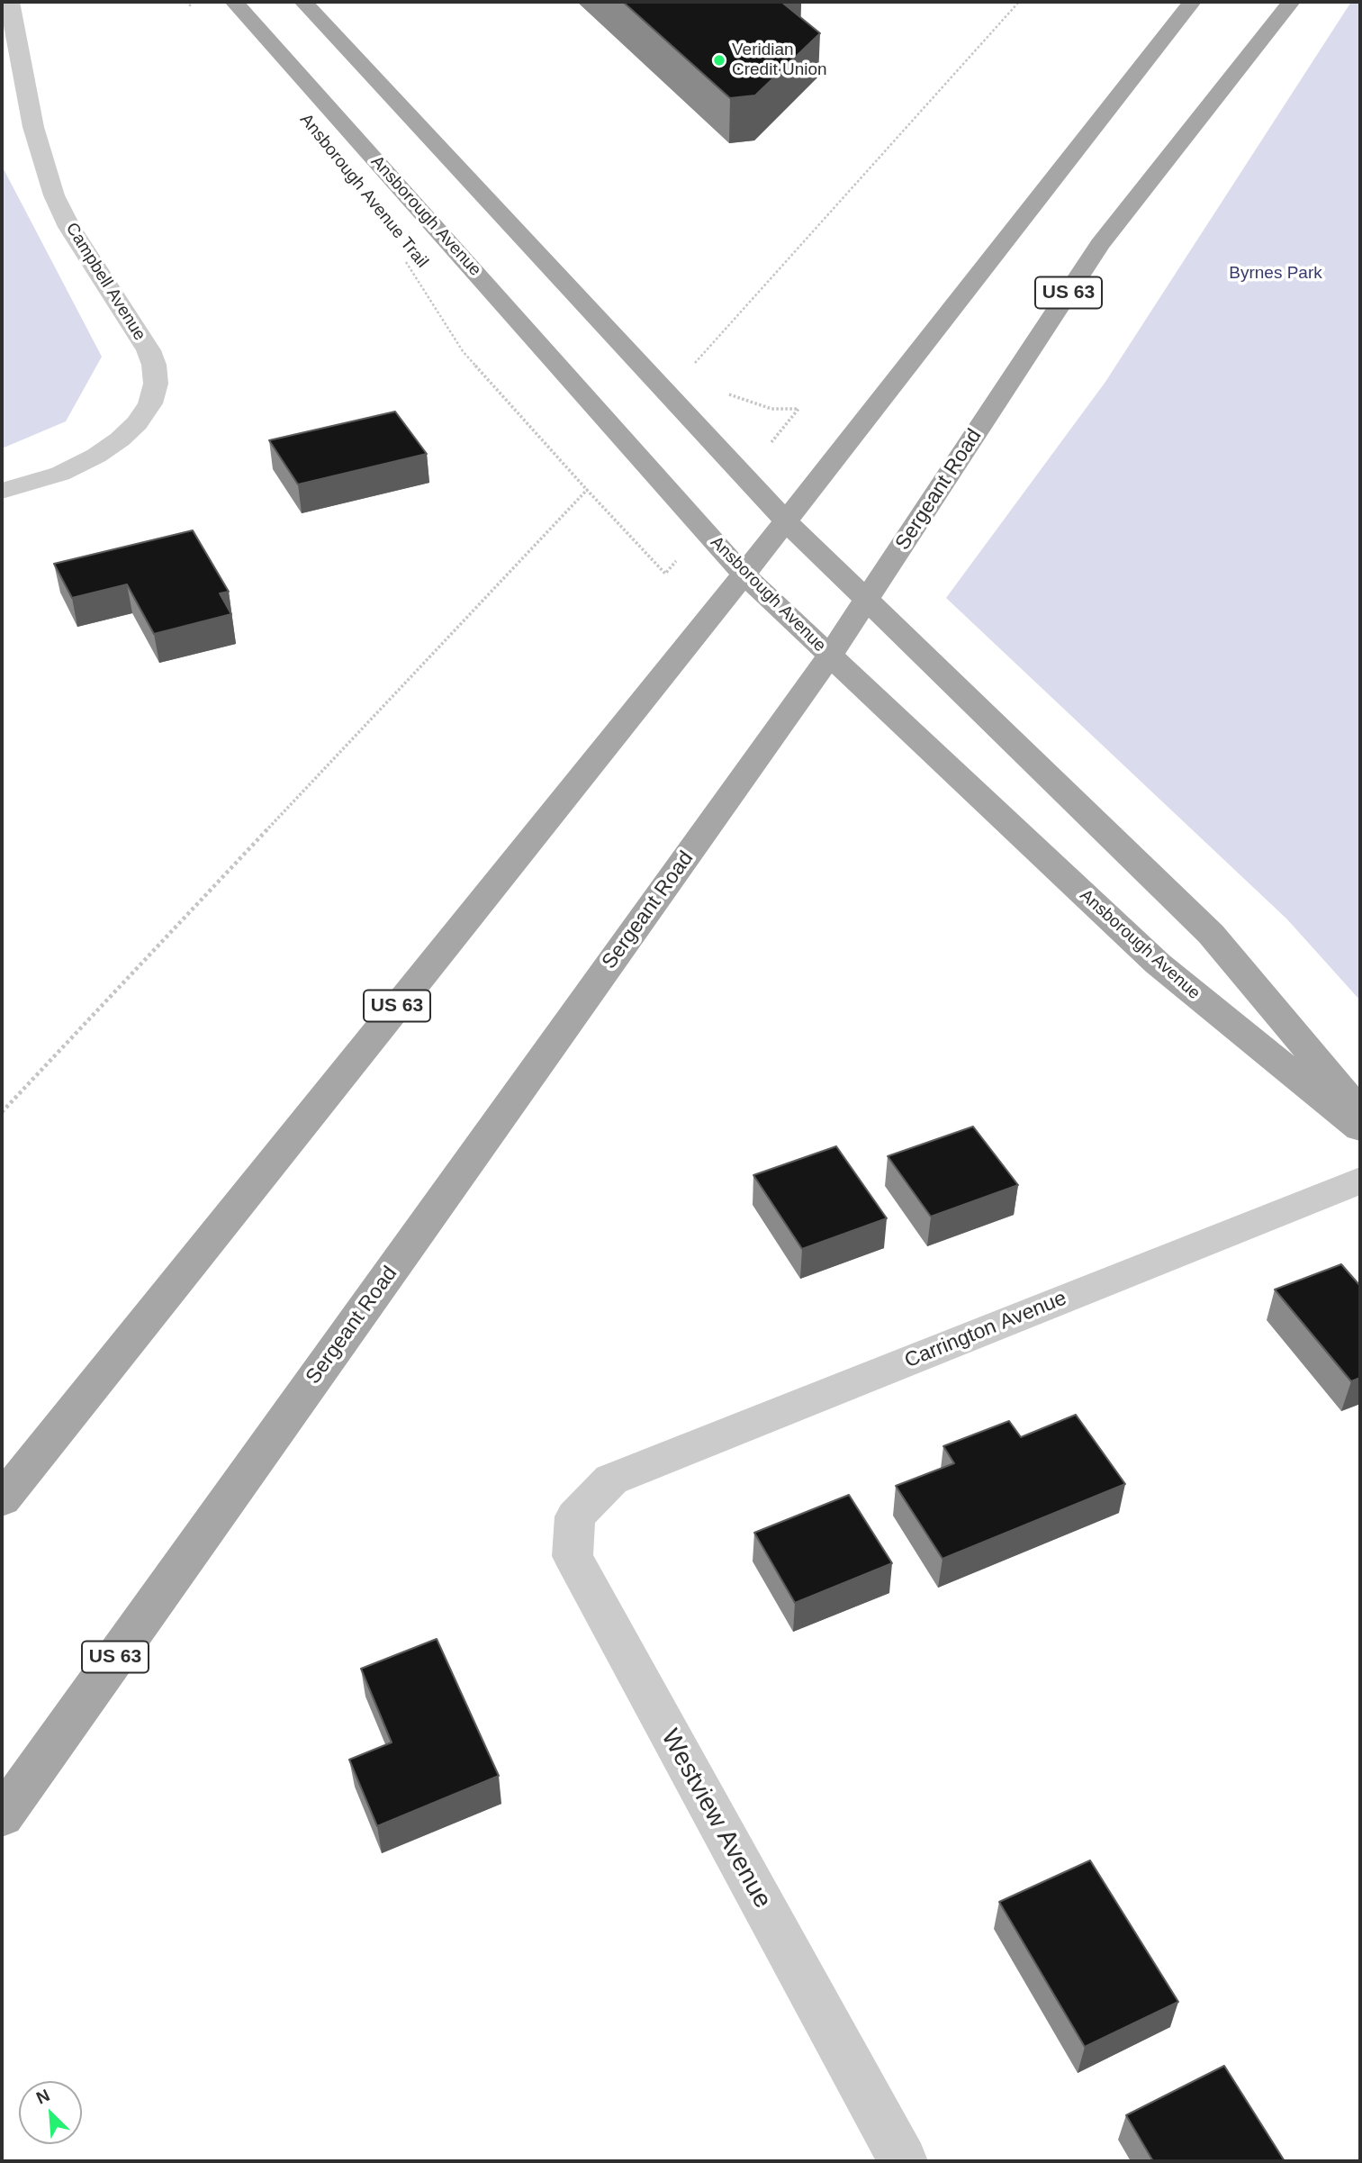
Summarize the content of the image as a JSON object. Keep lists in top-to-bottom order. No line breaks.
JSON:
{"streets":{"main road":["Ansborough Avenue","US 63","Sergeant Road"],"street":["Campbell Avenue","Carrington Avenue","Westview Avenue"],"path":["Ansborough Avenue Trail"]},"crossings":[["Ansborough Avenue","US 63"],["Ansborough Avenue","Sergeant Road"],["Carrington Avenue","Westview Avenue"]],"parks":["Byrnes Park"],"places":["Veridian Credit Union"],"north":"top left"}
